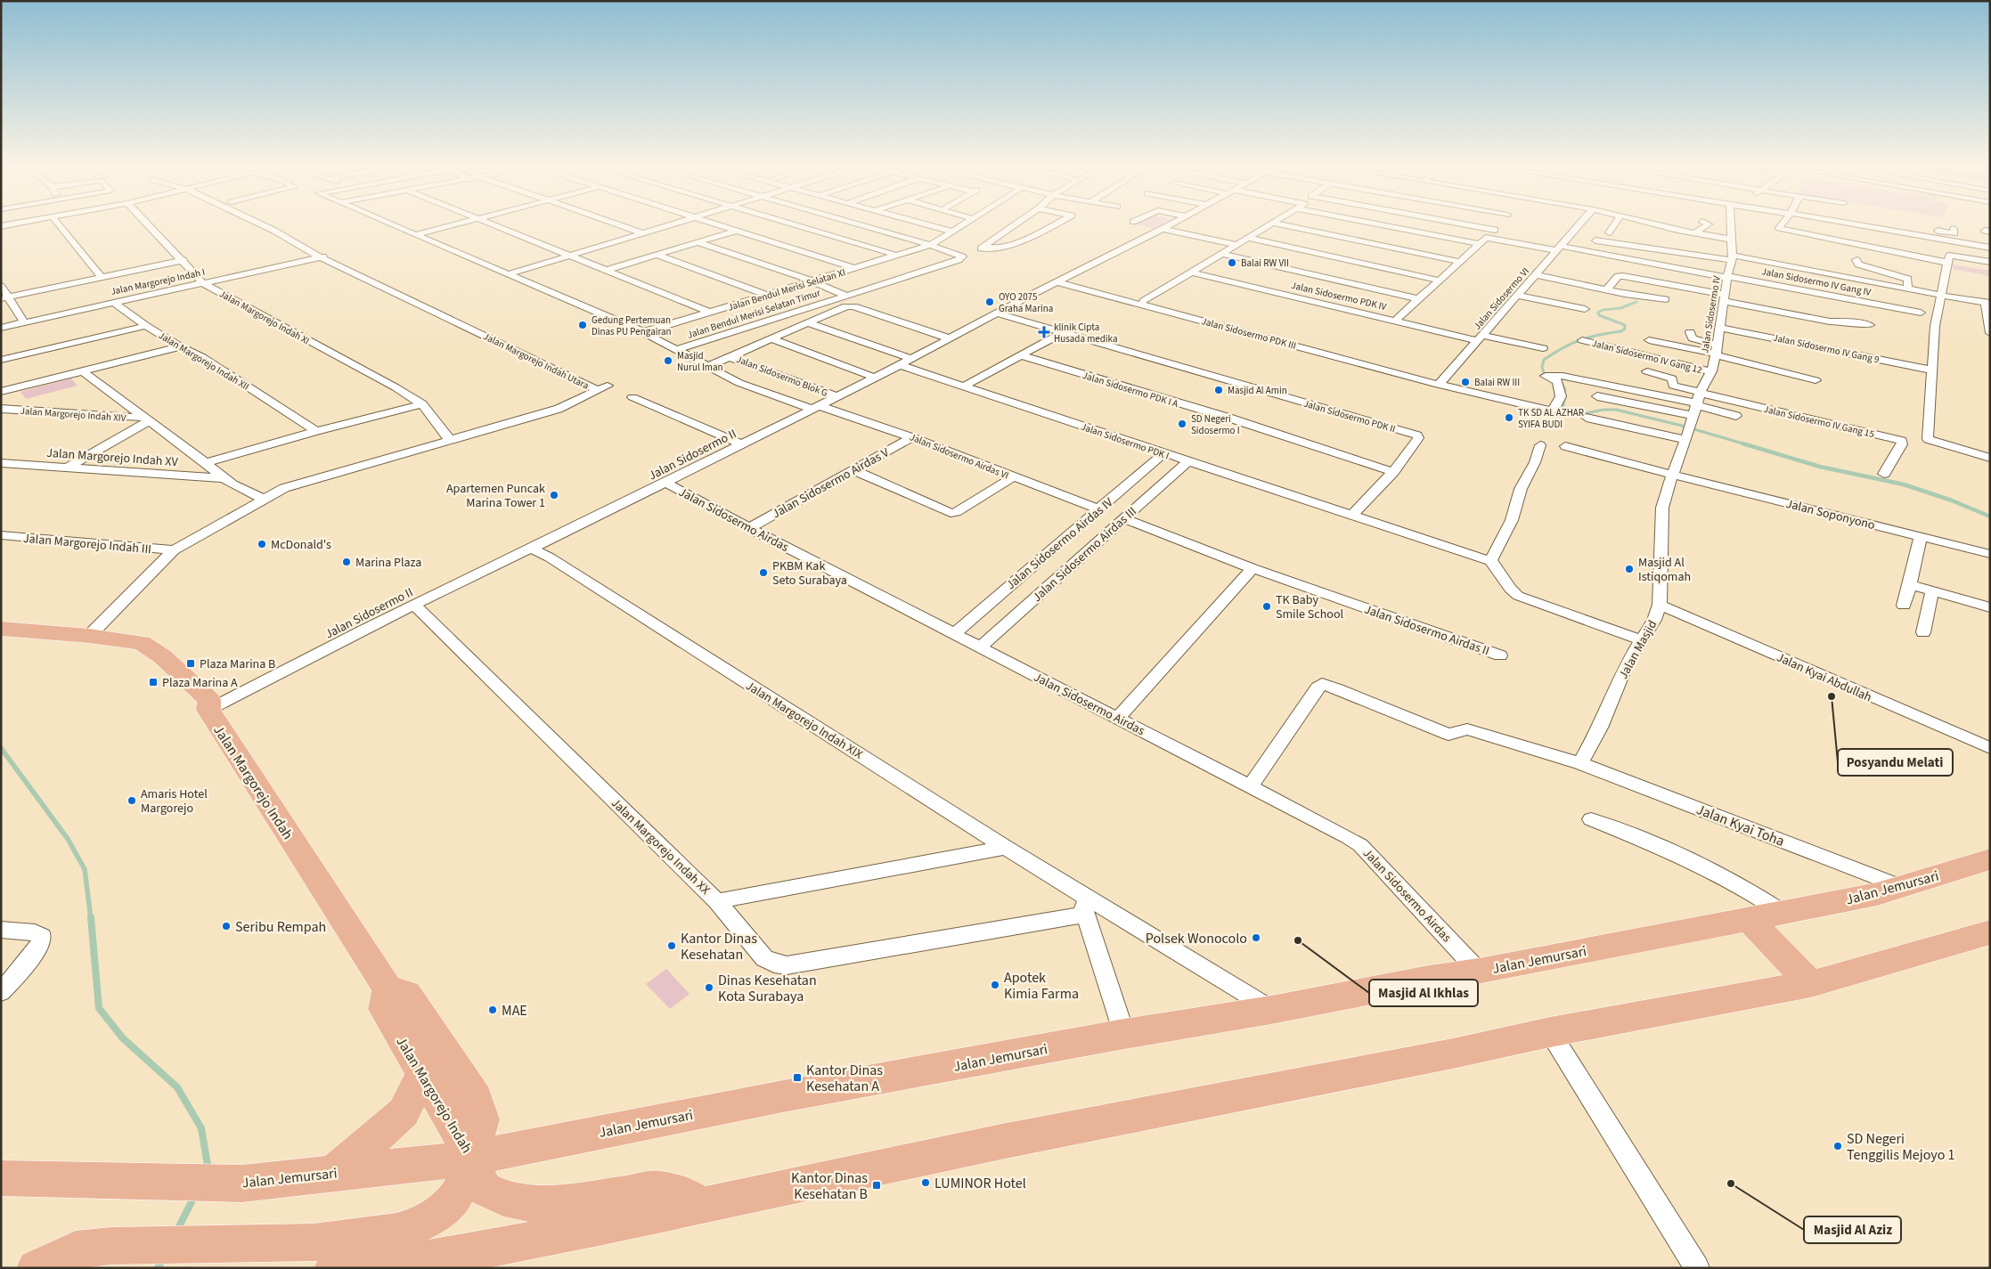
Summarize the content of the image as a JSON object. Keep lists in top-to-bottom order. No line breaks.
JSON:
{"streets":{"main road":["Jalan Margorejo Indah","Jalan Jemursari"],"street":["Jalan Margorejo Indah I","Jalan Sidosermo IV Gang IV","Jalan Bendul Merisi Selatan XI","Jalan Sidosermo PDK IV","Jalan Sidosermo VI","Jalan Bendul Merisi Selatan Timur","Jalan Sidosermo IV","Jalan Margorejo Indah XI","Jalan Sidosermo PDK III","Jalan Sidosermo IV Gang 9","Jalan Sidosermo IV Gang 12","Jalan Margorejo Indah XII","Jalan Margorejo Indah Utara","Jalan Sidosermo Blok G","Jalan Sidosermo PDK I A","Jalan Margorejo Indah XIV","Jalan Sidosermo PDK II","Jalan Sidosermo IV Gang 15","Jalan Sidosermo PDK I","Jalan Sidosermo II","Jalan Sidosermo Airdas VI","Jalan Margorejo Indah XV","Jalan Sidosermo Airdas V","Jalan Soponyono","Jalan Sidosermo Airdas","Jalan Margorejo Indah III","Jalan Sidosermo Airdas IV","Jalan Sidosermo Airdas III","Jalan Sidosermo Airdas II","Jalan Masjid","Jalan Kyai Abdullah","Jalan Margorejo Indah XIX","Jalan Kyai Toha","Jalan Margorejo Indah XX"]},"crossings":[["Jalan Margorejo Indah I","Jalan Margorejo Indah XI"],["Jalan Margorejo Indah I","Jalan Margorejo Indah XII"],["Jalan Margorejo Indah I","Jalan Margorejo Indah Utara"],["Jalan Sidosermo IV Gang IV","Jalan Sidosermo VI"],["Jalan Sidosermo IV Gang IV","Jalan Sidosermo IV"],["Jalan Bendul Merisi Selatan XI","Jalan Bendul Merisi Selatan Timur"],["Jalan Bendul Merisi Selatan XI","Jalan Sidosermo Airdas VI"],["Jalan Sidosermo PDK IV","Jalan Sidosermo VI"],["Jalan Sidosermo VI","Jalan Sidosermo PDK III"],["Jalan Bendul Merisi Selatan Timur","Jalan Sidosermo Airdas VI"],["Jalan Sidosermo IV","Jalan Sidosermo PDK III"],["Jalan Sidosermo IV","Jalan Sidosermo IV Gang 9"],["Jalan Sidosermo IV","Jalan Sidosermo IV Gang 12"],["Jalan Sidosermo IV","Jalan Sidosermo IV Gang 15"],["Jalan Sidosermo IV","Jalan Masjid"],["Jalan Sidosermo PDK III","Jalan Sidosermo II"],["Jalan Sidosermo PDK III","Jalan Masjid"],["Jalan Margorejo Indah XII","Jalan Margorejo Indah XIV"],["Jalan Sidosermo Blok G","Jalan Sidosermo II"],["Jalan Sidosermo PDK I A","Jalan Sidosermo PDK II"],["Jalan Margorejo Indah XIV","Jalan Margorejo Indah XV"],["Jalan Sidosermo PDK II","Jalan Sidosermo II"],["Jalan Sidosermo PDK I","Jalan Sidosermo II"],["Jalan Sidosermo PDK I","Jalan Sidosermo Airdas IV"],["Jalan Sidosermo PDK I","Jalan Sidosermo Airdas III"],["Jalan Sidosermo II","Jalan Sidosermo Airdas VI"],["Jalan Sidosermo II","Jalan Sidosermo Airdas"],["Jalan Sidosermo II","Jalan Margorejo Indah XIX"],["Jalan Sidosermo II","Jalan Margorejo Indah"],["Jalan Sidosermo II","Jalan Margorejo Indah XX"],["Jalan Sidosermo Airdas VI","Jalan Sidosermo Airdas V"],["Jalan Sidosermo Airdas VI","Jalan Sidosermo Airdas IV"],["Jalan Sidosermo Airdas V","Jalan Sidosermo Airdas"],["Jalan Soponyono","Jalan Masjid"],["Jalan Sidosermo Airdas","Jalan Sidosermo Airdas IV"],["Jalan Sidosermo Airdas","Jalan Sidosermo Airdas III"],["Jalan Sidosermo Airdas","Jalan Kyai Toha"],["Jalan Sidosermo Airdas","Jalan Jemursari"],["Jalan Sidosermo Airdas IV","Jalan Sidosermo Airdas III"],["Jalan Sidosermo Airdas III","Jalan Sidosermo Airdas II"],["Jalan Masjid","Jalan Kyai Abdullah"],["Jalan Masjid","Jalan Kyai Toha"],["Jalan Margorejo Indah XIX","Jalan Margorejo Indah XX"],["Jalan Margorejo Indah XIX","Jalan Jemursari"],["Jalan Margorejo Indah","Jalan Jemursari"],["Jalan Kyai Toha","Jalan Jemursari"]],"places":{"other":["Balai RW VII","OYO 2075 Graha Marina","Gedung Pertemuan Dinas PU Pengairan","Masjid Nurul Iman","Balai RW III","Masjid Al Amin","TK SD AL AZHAR SYIFA BUDI","SD Negeri Sidosermo I","Apartemen Puncak Marina Tower 1","McDonald's","Marina Plaza","Masjid Al Istiqomah","PKBM Kak Seto Surabaya","TK Baby Smile School","Posyandu Melati","Amaris Hotel Margorejo","Seribu Rempah","Polsek Wonocolo","Masjid Al Ikhlas","Kantor Dinas Kesehatan","Apotek Kimia Farma","Dinas Kesehatan Kota Surabaya","MAE","SD Negeri Tenggilis Mejoyo 1","LUMINOR Hotel","Masjid Al Aziz"],"health":["klinik Cipta Husada medika"],"transit":["Plaza Marina B","Plaza Marina A","Kantor Dinas Kesehatan A","Kantor Dinas Kesehatan B"]}}
